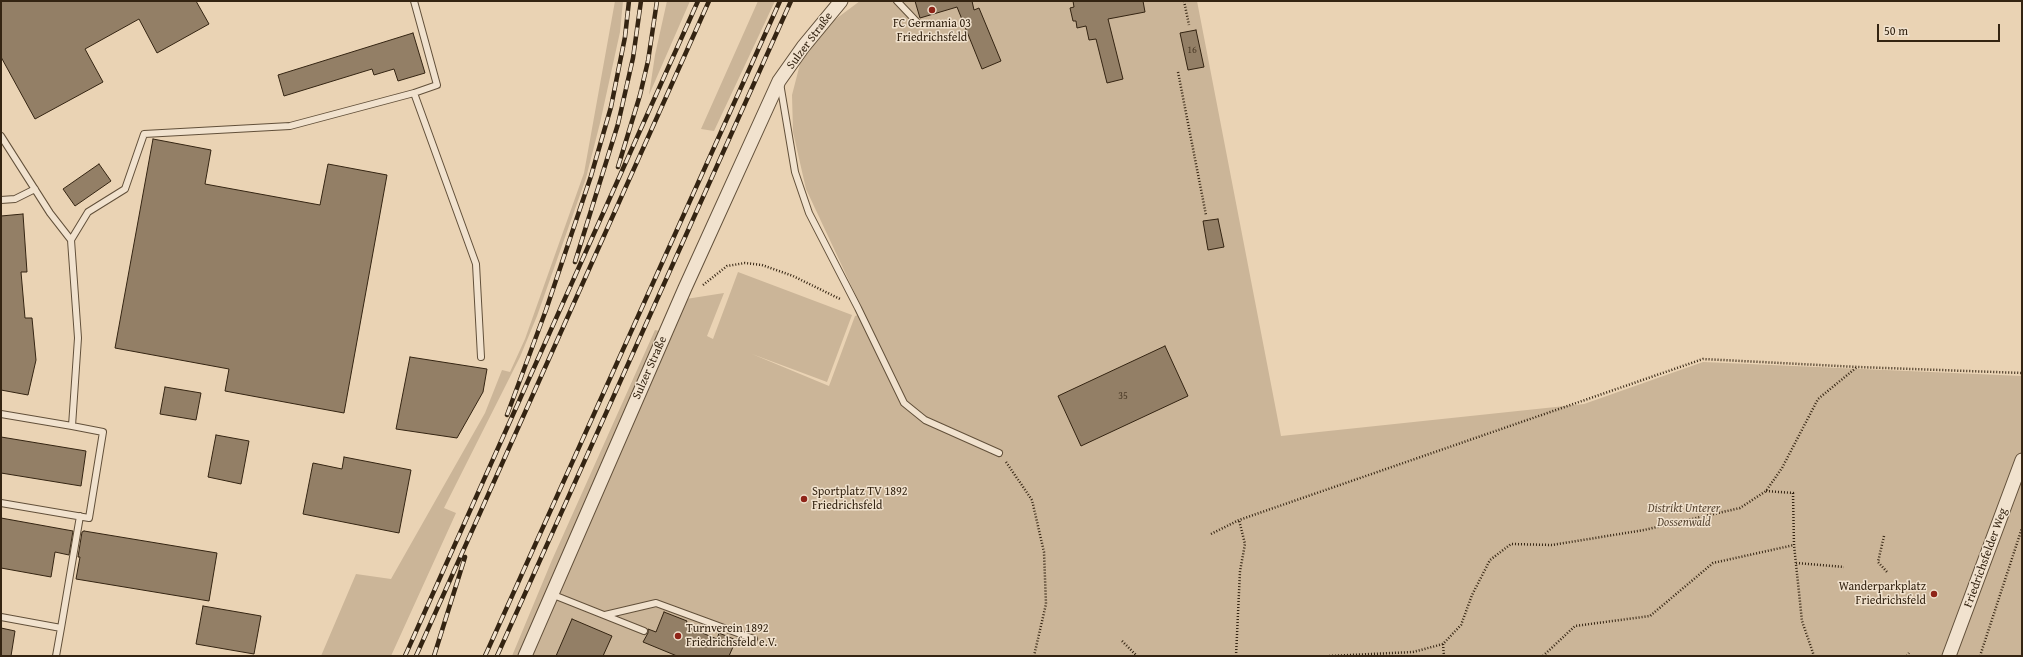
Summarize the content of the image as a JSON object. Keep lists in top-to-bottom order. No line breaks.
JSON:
{"streets":{"street":["Sulzer Straße","Friedrichsfelder Weg"]},"parks":["Distrikt Unterer Dossenwald"],"places":["FC Germania 03 Friedrichsfeld","Sportplatz TV 1892 Friedrichsfeld","Wanderparkplatz Friedrichsfeld","Turnverein 1892 Friedrichsfeld e.V."],"house_numbers":["16","35"],"scale_bar":"50 m"}
